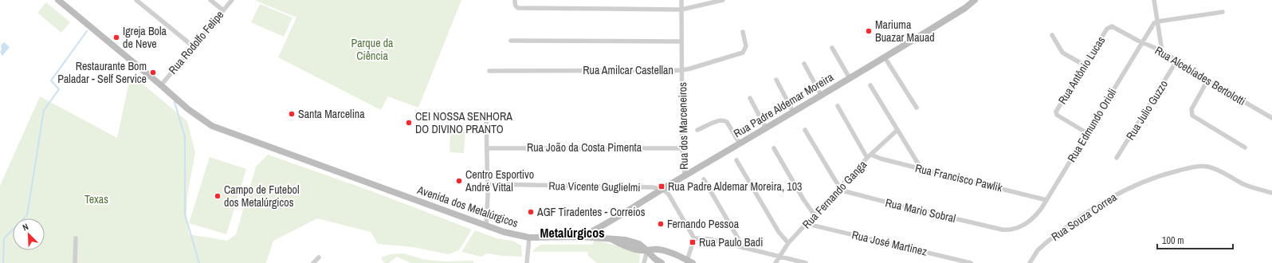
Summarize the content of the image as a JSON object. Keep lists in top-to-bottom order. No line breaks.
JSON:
{"streets":{"main road":["Rua Padre Aldemar Moreira","Avenida dos Metalúrgicos"],"street":["Rua Rodolfo Felipe","Rua Amilcar Castellan","Rua Antônio Lucas","Rua Alcebíades Bertolotti","Rua Julio Guzzo","Rua Edmundo Orioli","Rua dos Marceneiros","Rua João da Costa Pimenta","Rua Francisco Pawlik","Rua Vicente Guglielmi","Rua Fernando Ganga","Rua Mario Sobral","Rua Souza Correa","Rua José Martinez"]},"crossings":[["Rua Rodolfo Felipe","Avenida dos Metalúrgicos"],["Rua Amilcar Castellan","Rua dos Marceneiros"],["Rua Antônio Lucas","Rua Alcebíades Bertolotti"],["Rua Antônio Lucas","Rua Edmundo Orioli"],["Rua Alcebíades Bertolotti","Rua Julio Guzzo"],["Rua Alcebíades Bertolotti","Rua Edmundo Orioli"],["Rua Padre Aldemar Moreira","Rua dos Marceneiros"],["Rua Padre Aldemar Moreira","Rua Vicente Guglielmi"],["Rua Padre Aldemar Moreira","Avenida dos Metalúrgicos"],["Rua Edmundo Orioli","Rua Francisco Pawlik"],["Rua Edmundo Orioli","Rua Mario Sobral"],["Rua dos Marceneiros","Rua João da Costa Pimenta"],["Rua Francisco Pawlik","Rua Fernando Ganga"],["Rua Fernando Ganga","Rua Mario Sobral"],["Rua Fernando Ganga","Rua José Martinez"]],"districts":["Metalúrgicos"],"parks":["Parque da Ciência","Texas"],"places":{"other":["Mariuma Buazar Mauad","Igreja Bola de Neve","Restaurante Bom Paladar - Self Service","Santa Marcelina","CEI NOSSA SENHORA DO DIVINO PRANTO","Centro Esportivo André Vittal","Campo de Futebol dos Metalúrgicos","AGF Tiradentes - Correios","Fernando Pessoa"],"transit":["Rua Padre Aldemar Moreira, 103","Rua Paulo Badi"]},"scale_bar":"100 m","north":"top left"}
